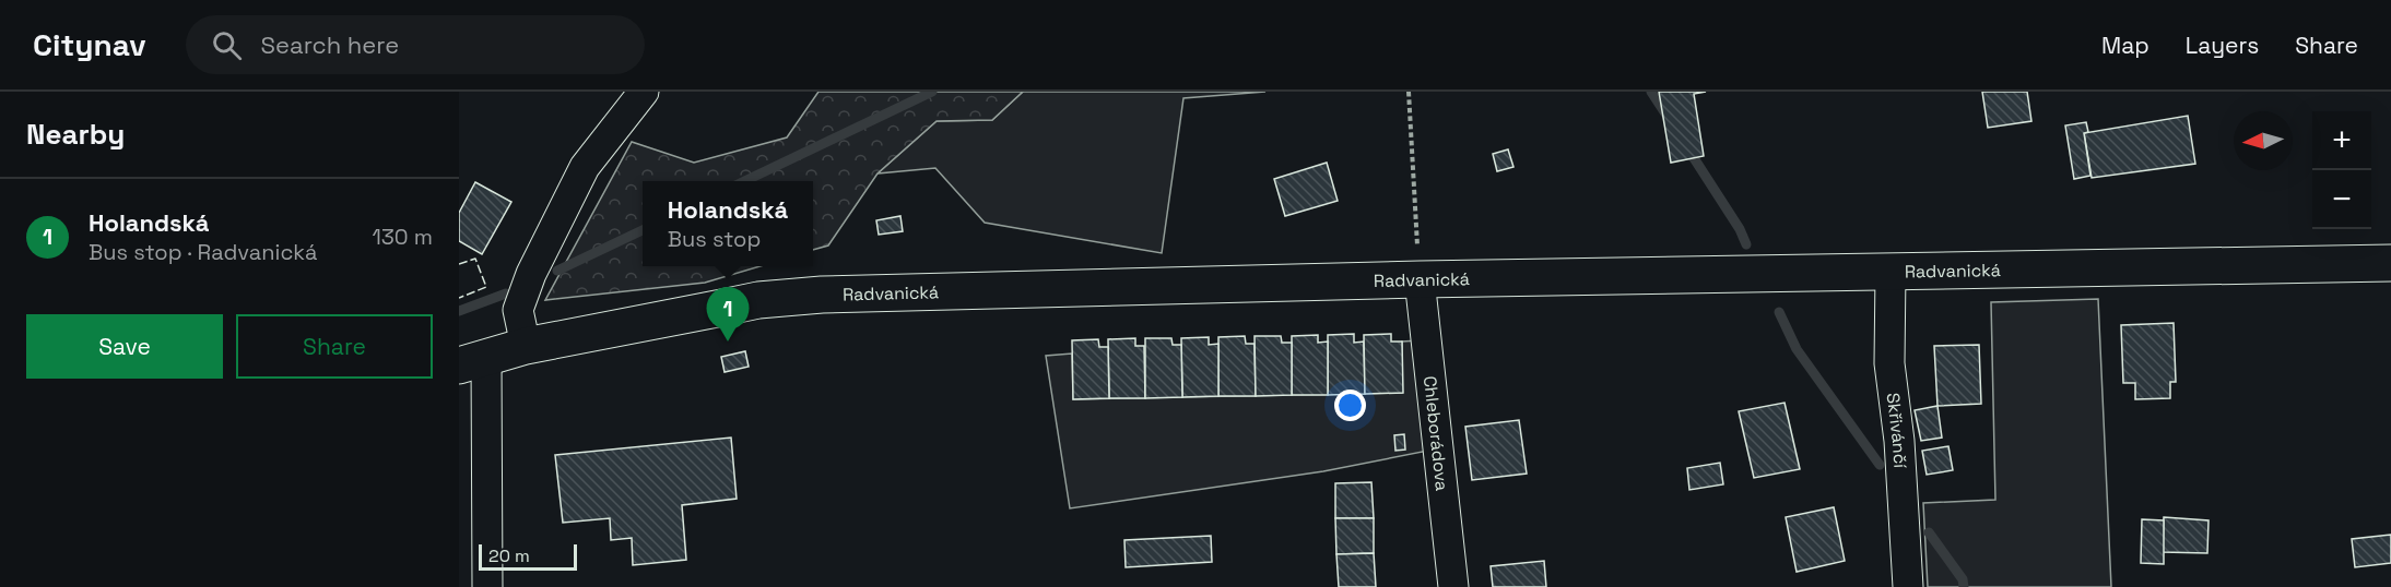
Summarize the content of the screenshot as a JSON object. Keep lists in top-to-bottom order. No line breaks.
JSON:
{"streets":{"street":["Radvanická","Skřivánčí","Chleborádova"]},"crossings":[["Radvanická","Skřivánčí"],["Radvanická","Chleborádova"]],"scale_bar":"20 m","north":"left","page":{"header":"Citynav","search":"Search here","nav":["Map","Layers","Share"],"heading":"Nearby","map_buttons":["+","−"],"list":[{"mark":"1","name":"Holandská","note":"Bus stop · Radvanická","value":"130 m"}],"popup":["Holandská","Bus stop"],"pins":"1","buttons":["Save","Share"],"scale":"20 m"}}
